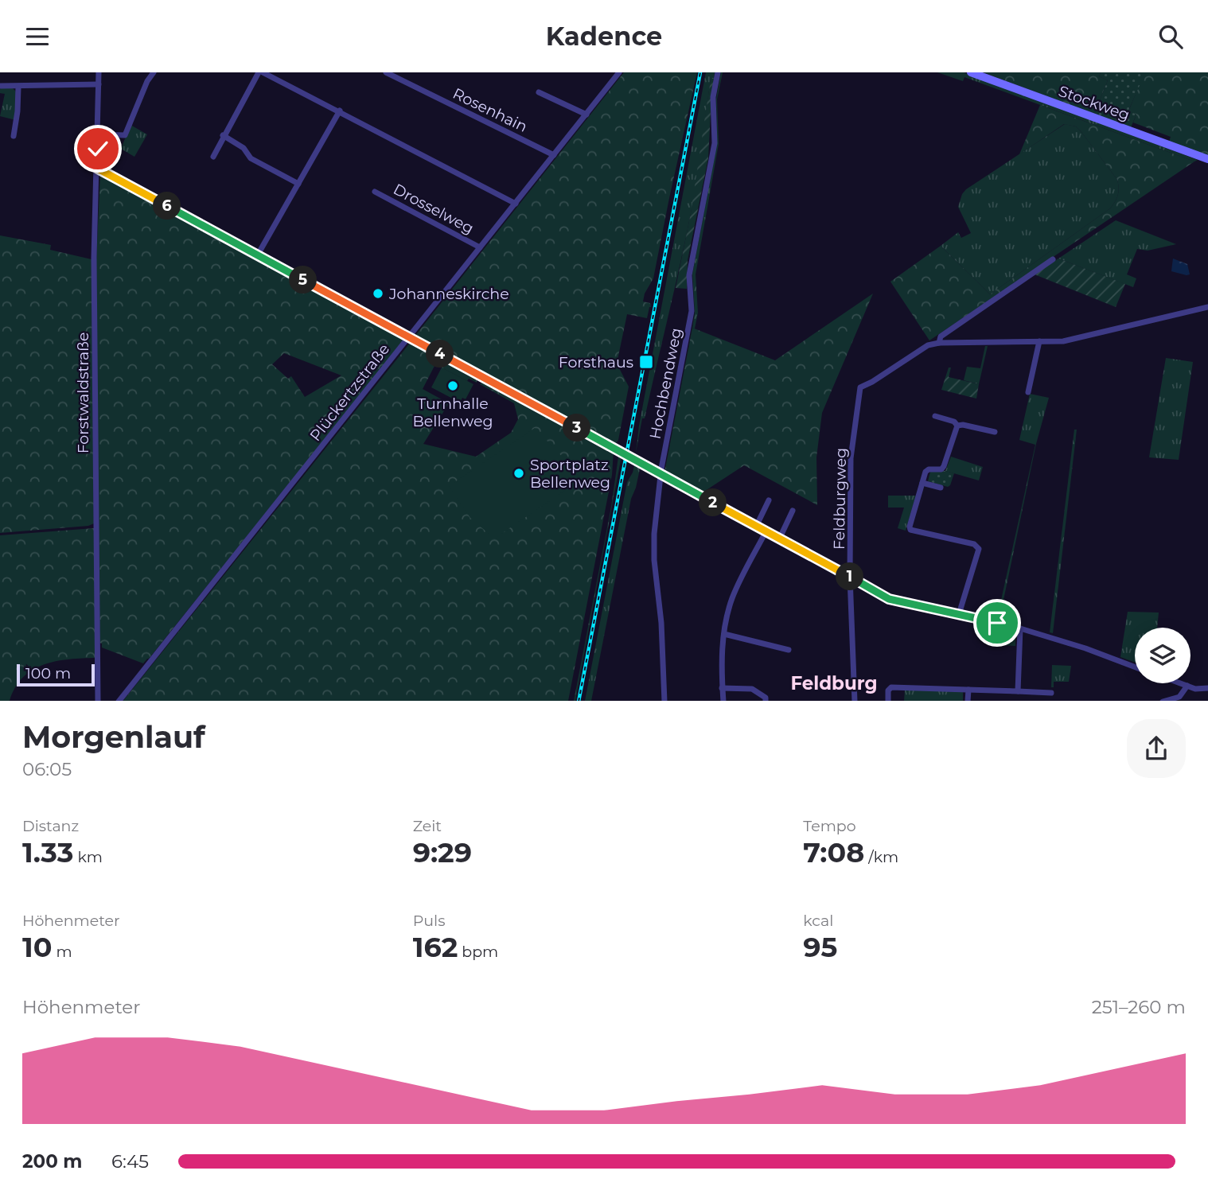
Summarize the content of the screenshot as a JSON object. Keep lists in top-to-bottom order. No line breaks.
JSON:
{"streets":{"street":["Stockweg","Rosenhain","Drosselweg","Hochbendweg","Plückertzstraße","Forstwaldstraße","Feldburgweg"]},"crossings":[["Rosenhain","Plückertzstraße"],["Drosselweg","Plückertzstraße"]],"districts":["Feldburg"],"places":{"other":["Johanneskirche","Turnhalle Bellenweg","Sportplatz Bellenweg"],"transit":["Forsthaus"]},"scale_bar":"100 m","page":{"header":"Kadence","pins":["6","5","4","3","2","1"],"scale":"100 m","heading":["Morgenlauf","06:05"],"stats":[["Distanz","1.33 km"],["Zeit","9:29"],["Tempo","7:08 /km"],["Höhenmeter","10 m"],["Puls","162 bpm"],["kcal","95"]],"chart":["Höhenmeter","251–260 m"],"list":[{"name":"200 m","note":"6:45"}]}}
